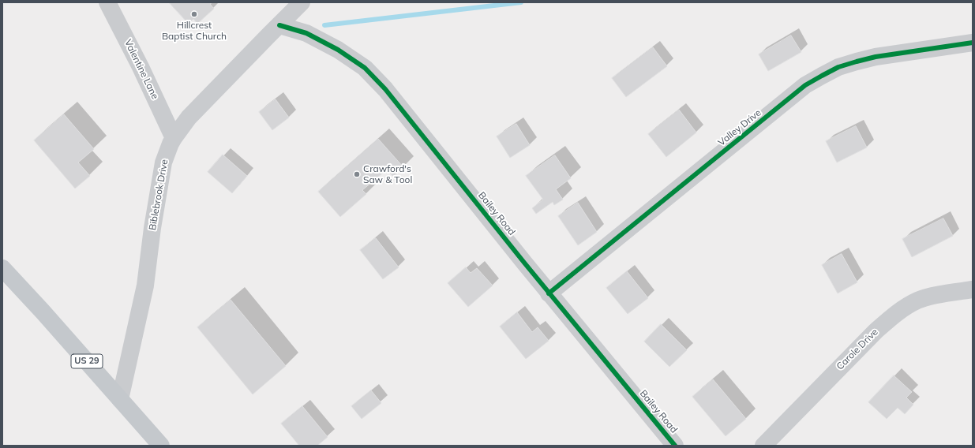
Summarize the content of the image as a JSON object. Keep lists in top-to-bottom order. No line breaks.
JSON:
{"streets":{"main road":["US 29"],"street":["Valentine Lane","Valley Drive","Biblebrook Drive","Bailey Road","Carole Drive"]},"crossings":[["Valentine Lane","Biblebrook Drive"],["Valley Drive","Bailey Road"],["Biblebrook Drive","Bailey Road"],["Biblebrook Drive","US 29"]],"places":["Hillcrest Baptist Church","Crawford's Saw & Tool"]}
